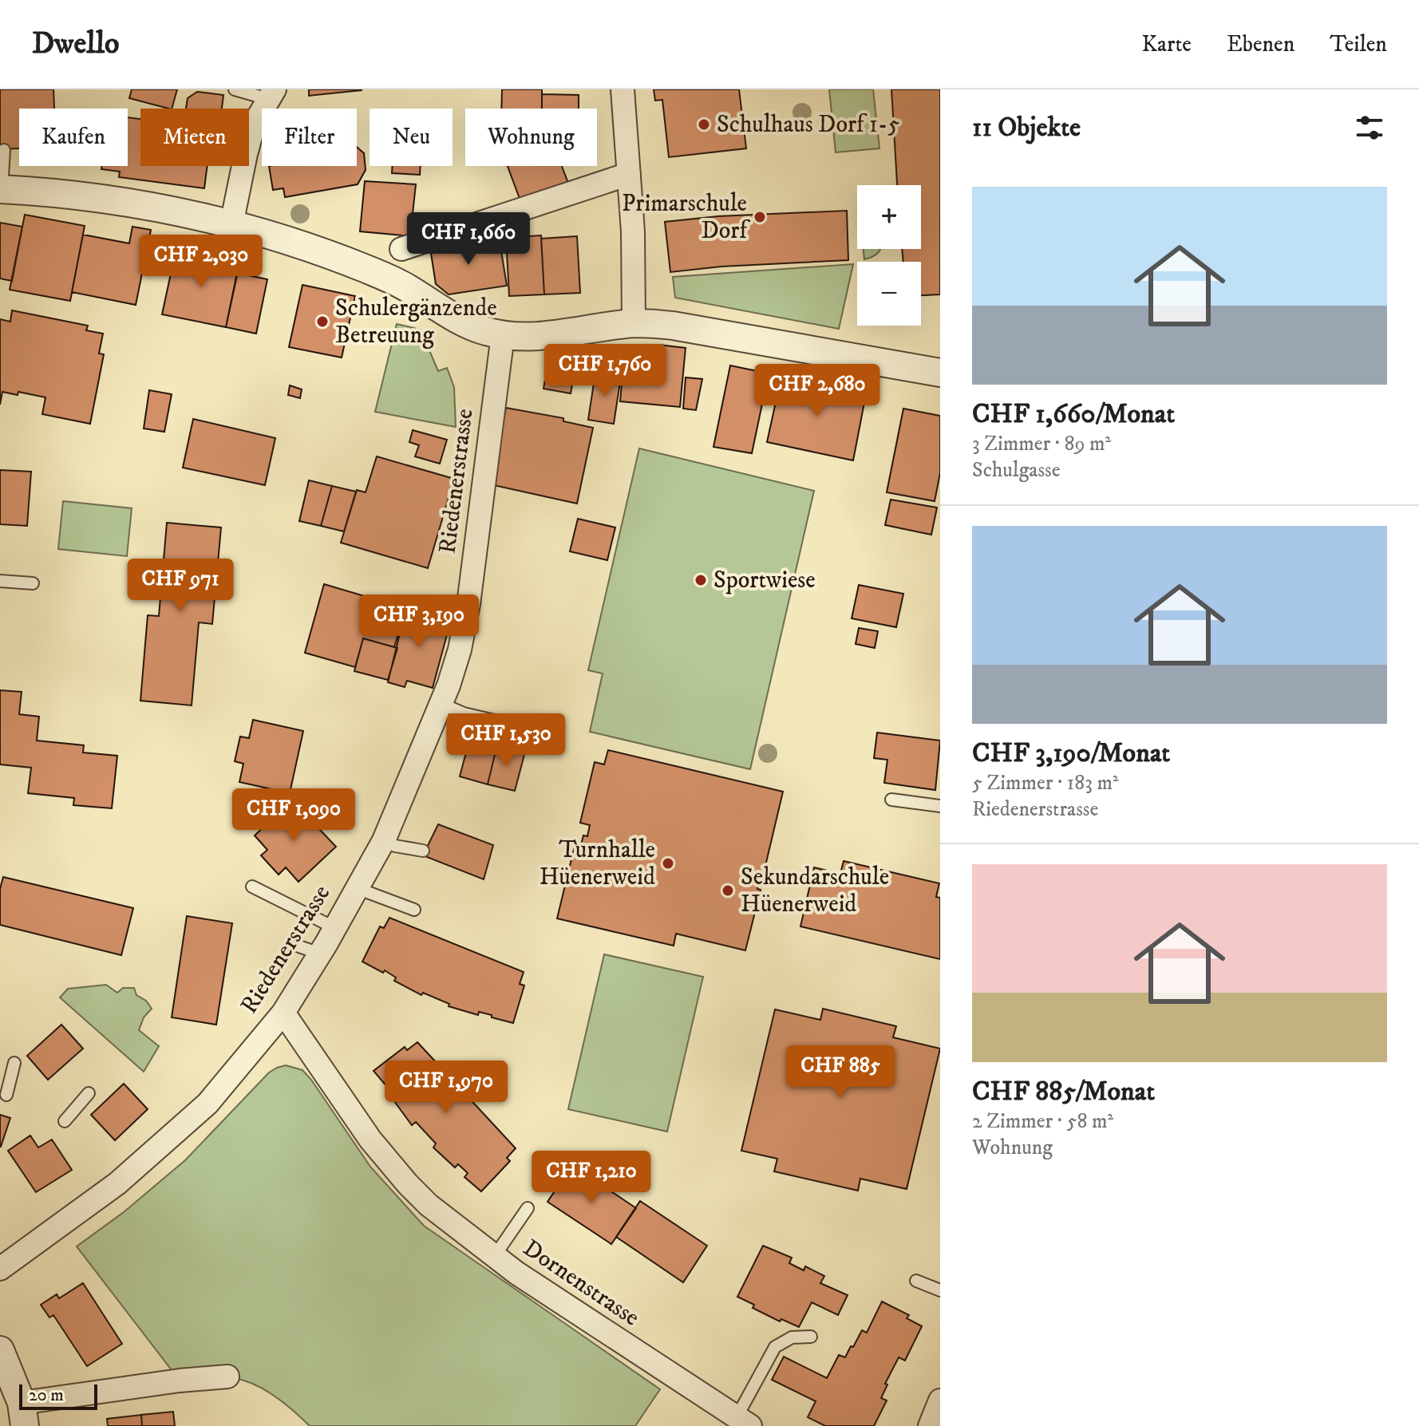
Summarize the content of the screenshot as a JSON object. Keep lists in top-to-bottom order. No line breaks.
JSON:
{"streets":{"street":["Riedenerstrasse","Dornenstrasse"]},"crossings":[["Riedenerstrasse","Dornenstrasse"]],"places":["Schulhaus Dorf 1-5","Primarschule Dorf","Schulergänzende Betreuung","Sportwiese","Turnhalle Hüenerweid","Sekundarschule Hüenerweid"],"scale_bar":"20 m","page":{"header":"Dwello","nav":["Karte","Ebenen","Teilen"],"heading":"11 Objekte","chip":["Kaufen","Mieten","Filter","Neu","Wohnung"],"list":[{"name":"CHF 1,660/Monat","note":"3 Zimmer · 89 m² · Schulgasse"},{"name":"CHF 3,190/Monat","note":"5 Zimmer · 183 m² · Riedenerstrasse"},{"name":"CHF 885/Monat","note":"2 Zimmer · 58 m² · Wohnung"}],"map_buttons":["+","−"],"price":["CHF 1,660","CHF 2,030","CHF 1,760","CHF 2,680","CHF 971","CHF 3,190","CHF 1,530","CHF 1,090","CHF 885","CHF 1,970","CHF 1,210"],"scale":"20 m"}}
